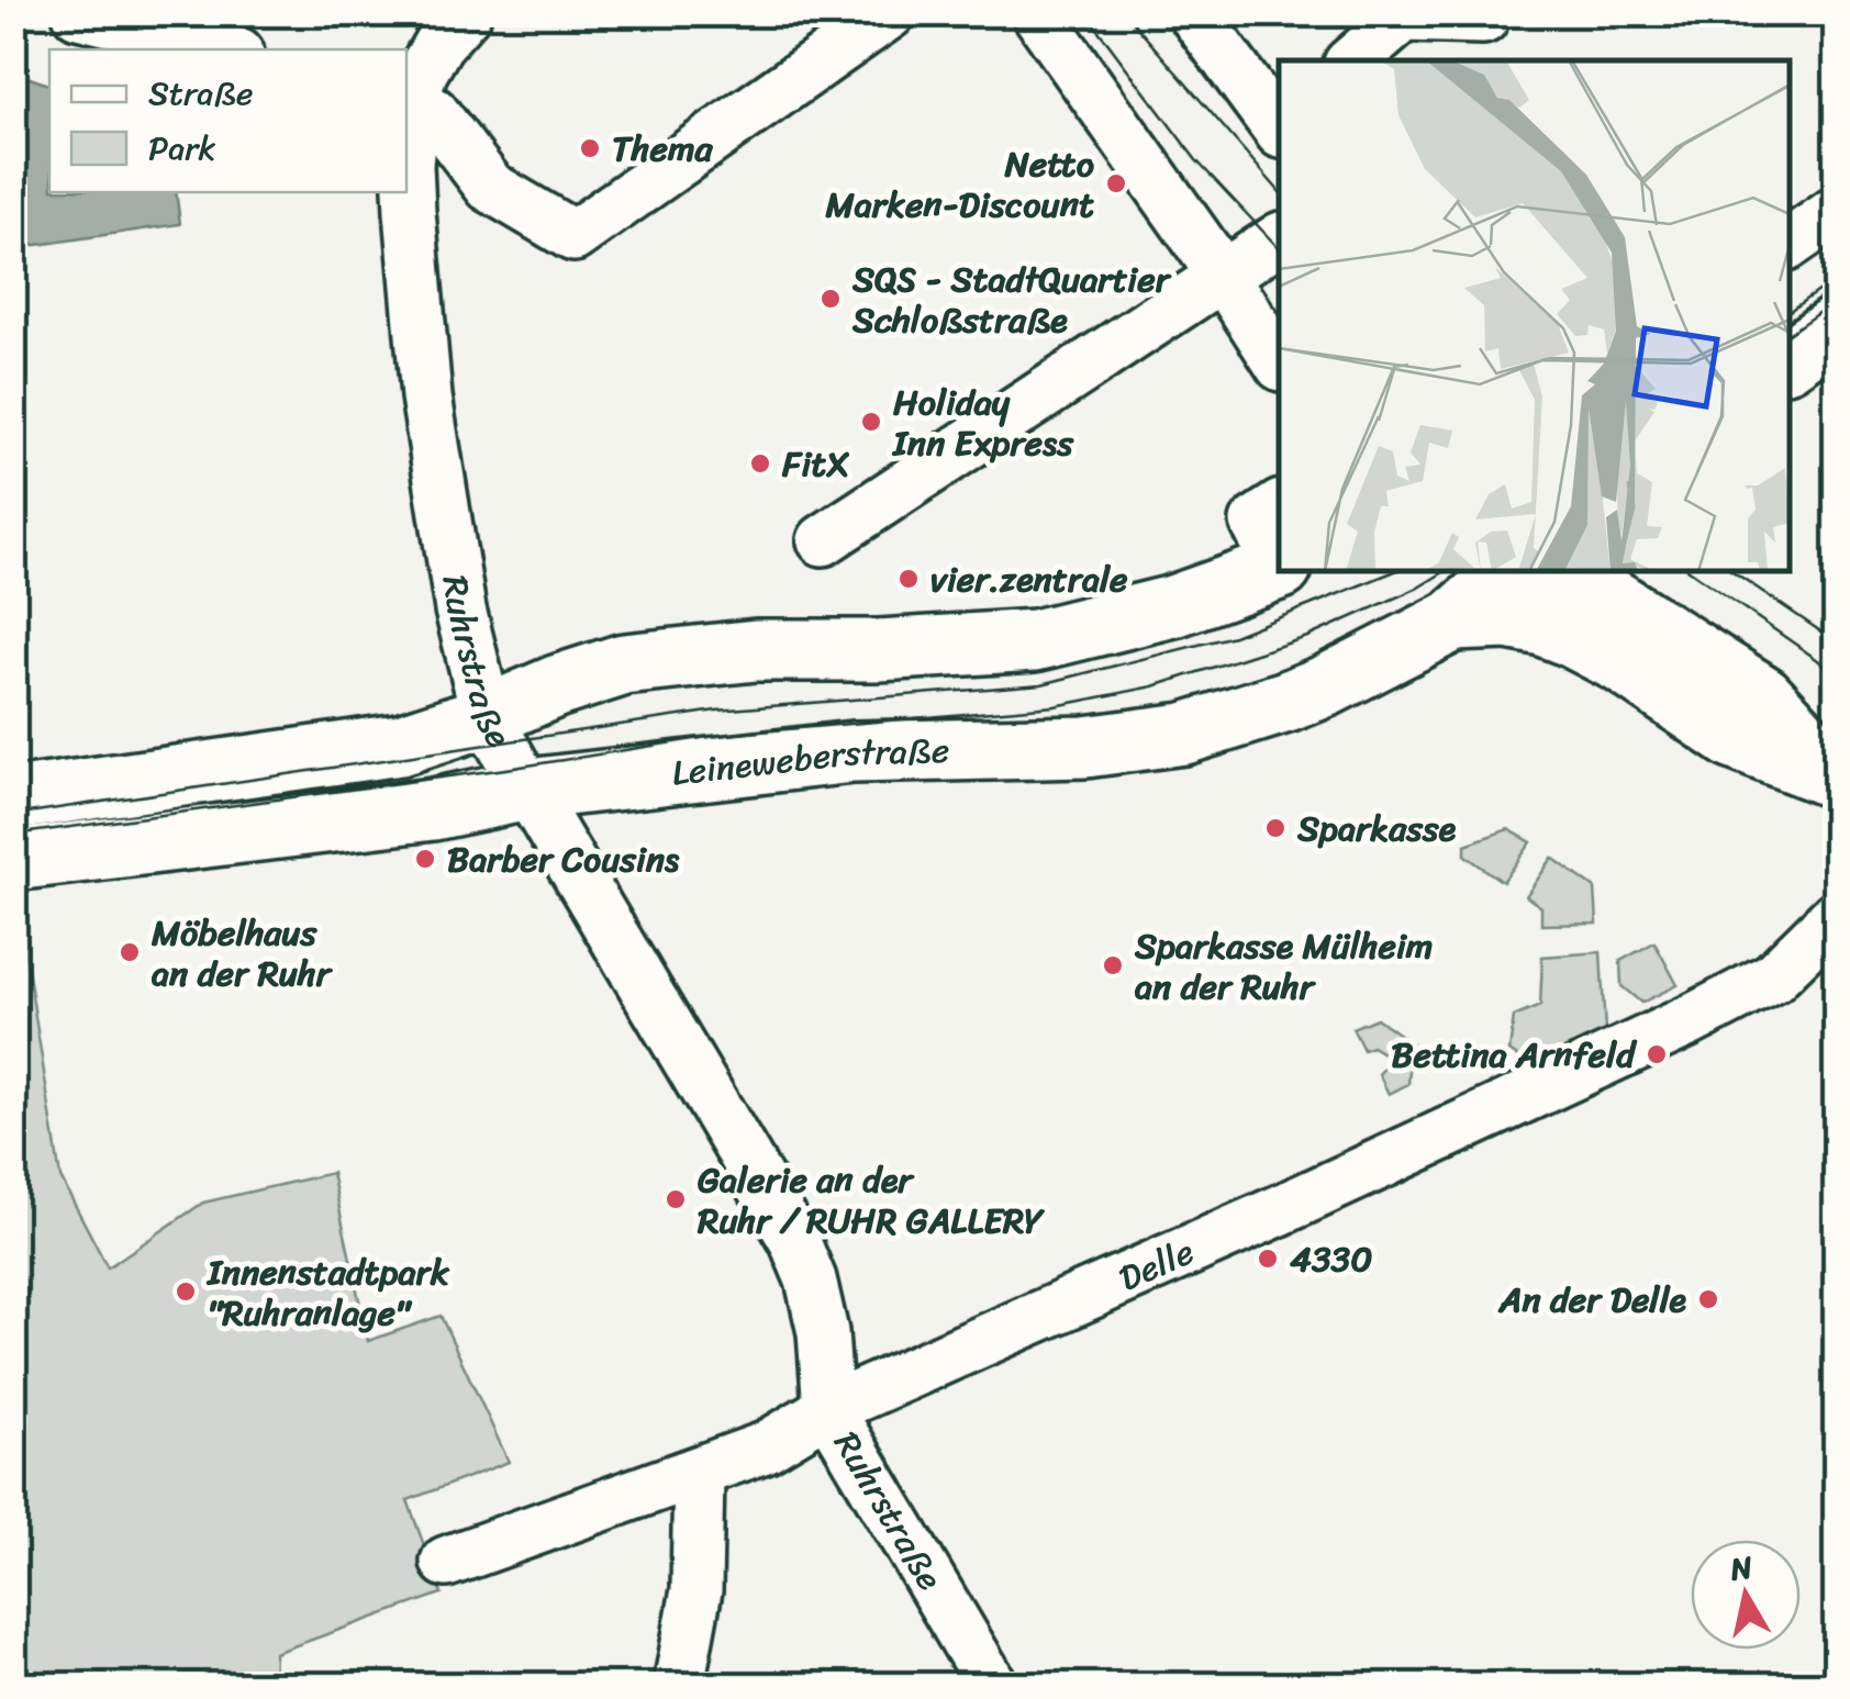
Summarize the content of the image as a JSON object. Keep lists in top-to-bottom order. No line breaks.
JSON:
{"streets":{"main road":["Leineweberstraße"],"street":["Ruhrstraße","Delle"]},"crossings":[["Ruhrstraße","Leineweberstraße"],["Ruhrstraße","Delle"]],"places":["Thema","Netto Marken-Discount","SQS - StadtQuartier Schloßstraße","Holiday Inn Express","FitX","vier.zentrale","Sparkasse","Barber Cousins","Möbelhaus an der Ruhr","Sparkasse Mülheim an der Ruhr","Bettina Arnfeld","Galerie an der Ruhr / RUHR GALLERY","4330","Innenstadtpark \"Ruhranlage\"","An der Delle"],"legend":["Straße","Park"],"north":"top"}
